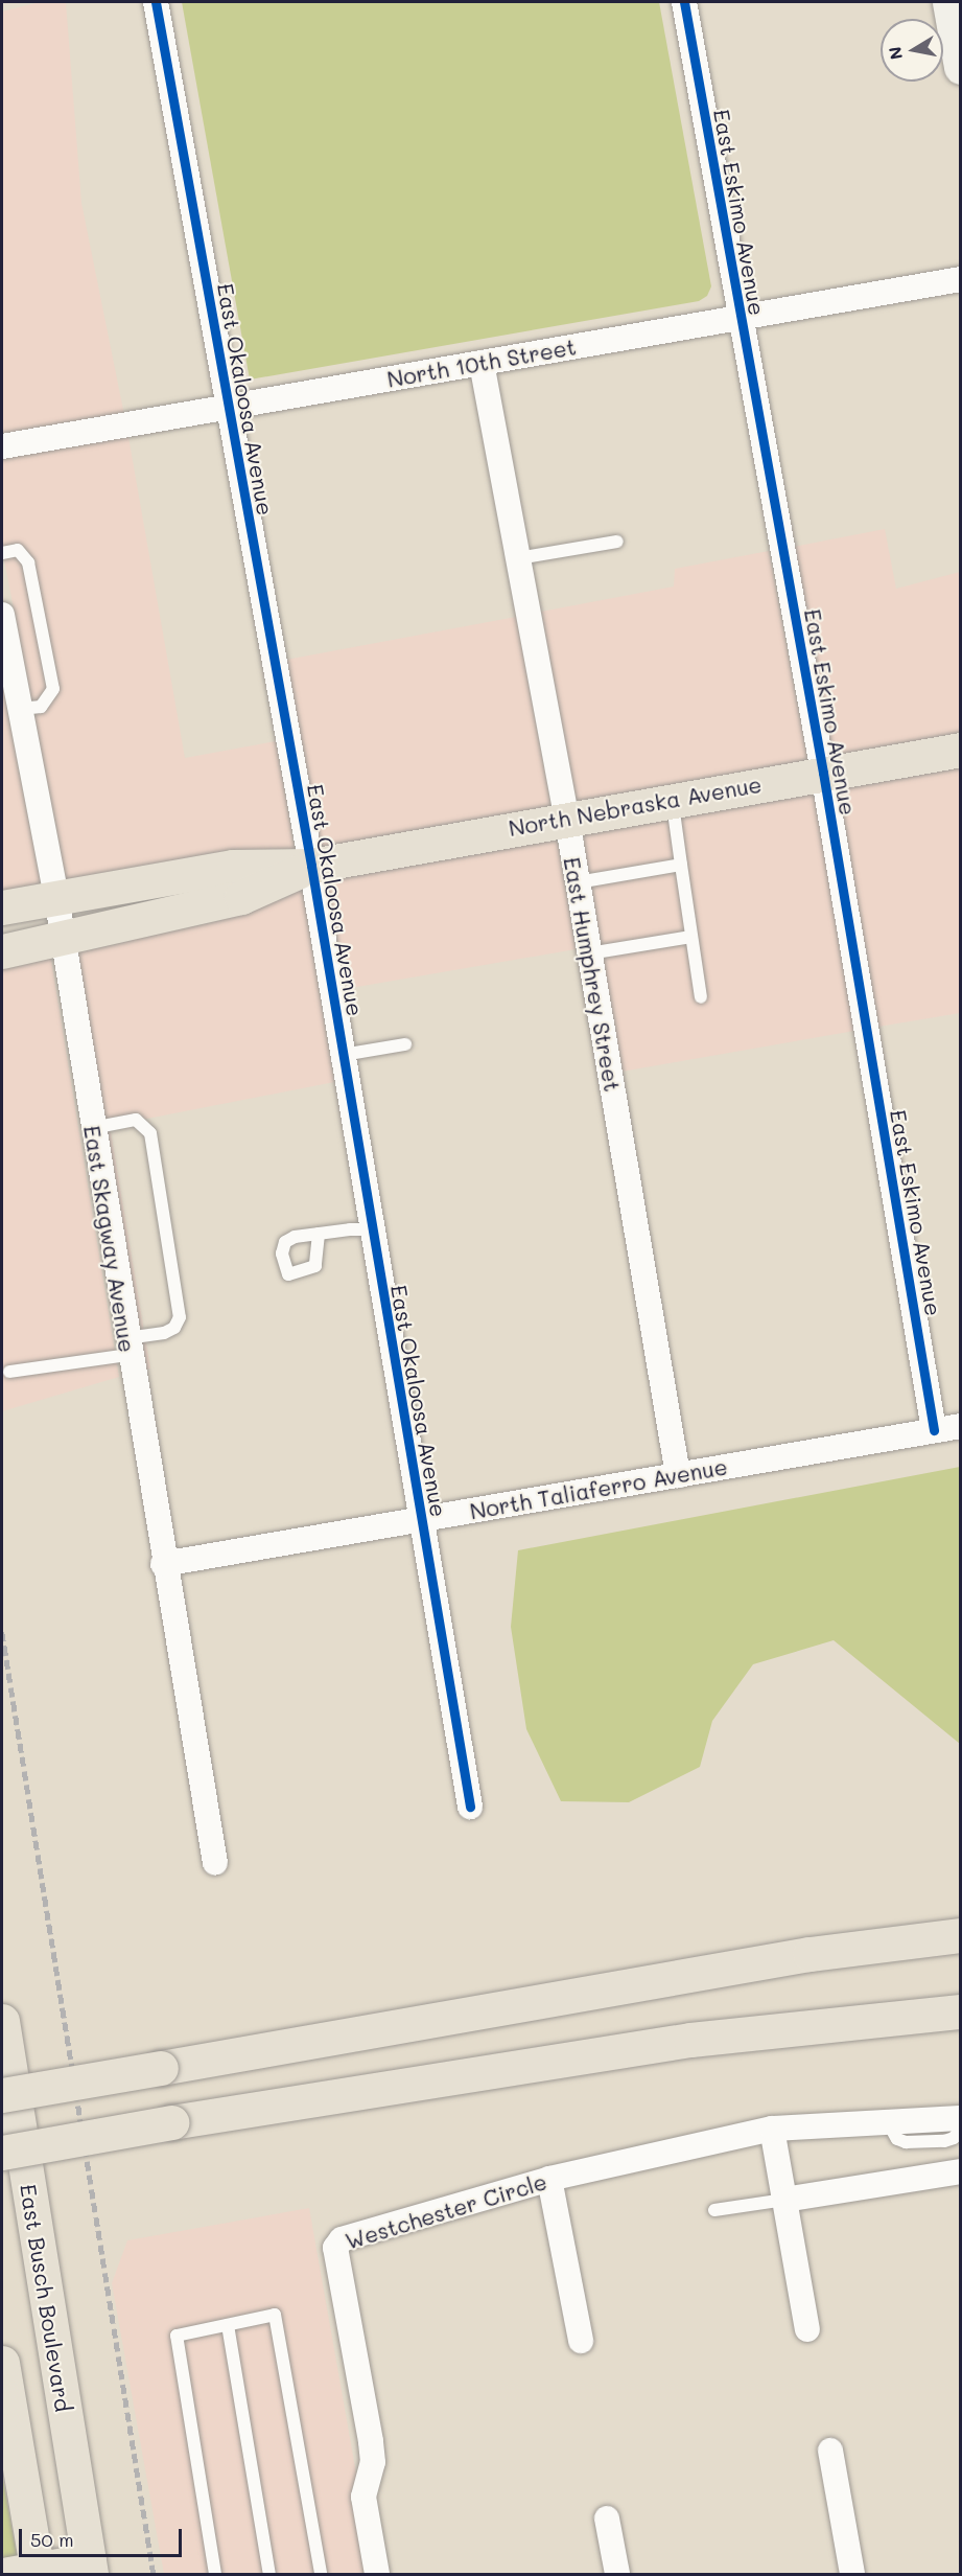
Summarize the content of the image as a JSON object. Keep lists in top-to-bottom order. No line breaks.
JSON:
{"streets":{"main road":["North Nebraska Avenue","East Busch Boulevard"],"street":["East Eskimo Avenue","North 10th Street","East Okaloosa Avenue","East Humphrey Street","East Skagway Avenue","North Taliaferro Avenue","Westchester Circle"]},"crossings":[["East Eskimo Avenue","North 10th Street"],["East Eskimo Avenue","North Nebraska Avenue"],["East Eskimo Avenue","North Taliaferro Avenue"],["North 10th Street","East Okaloosa Avenue"],["North 10th Street","East Humphrey Street"],["East Okaloosa Avenue","North Nebraska Avenue"],["East Okaloosa Avenue","North Taliaferro Avenue"],["North Nebraska Avenue","East Humphrey Street"],["North Nebraska Avenue","East Skagway Avenue"],["East Humphrey Street","North Taliaferro Avenue"],["East Skagway Avenue","North Taliaferro Avenue"]],"scale_bar":"50 m","north":"left"}
